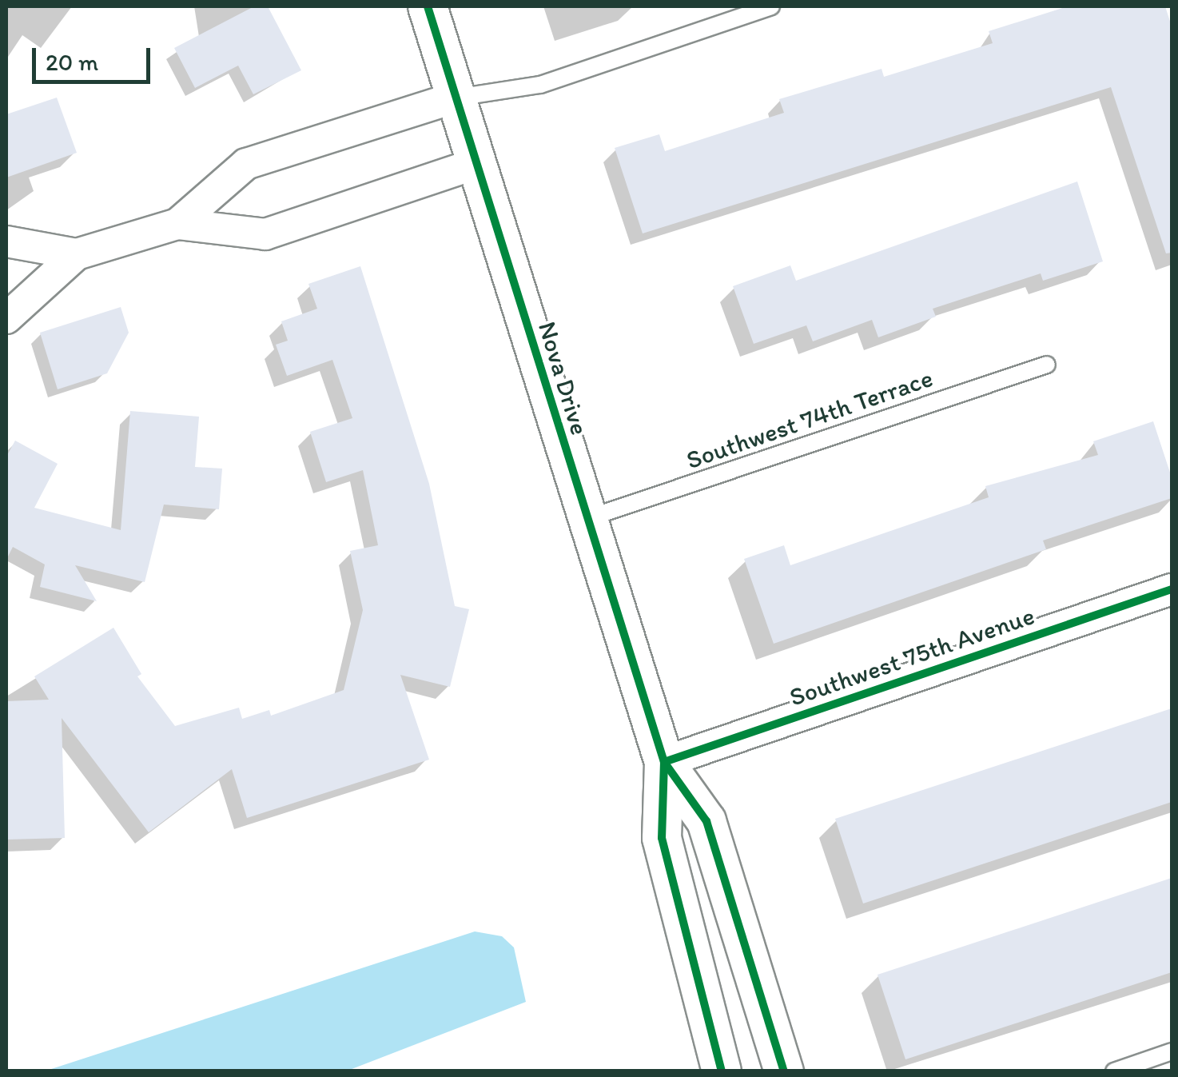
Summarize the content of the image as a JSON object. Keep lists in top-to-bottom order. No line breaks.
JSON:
{"streets":{"street":["Nova Drive","Southwest 75th Avenue"],"lane":["Southwest 74th Terrace"]},"crossings":[["Nova Drive","Southwest 74th Terrace"],["Nova Drive","Southwest 75th Avenue"]],"scale_bar":"20 m"}
